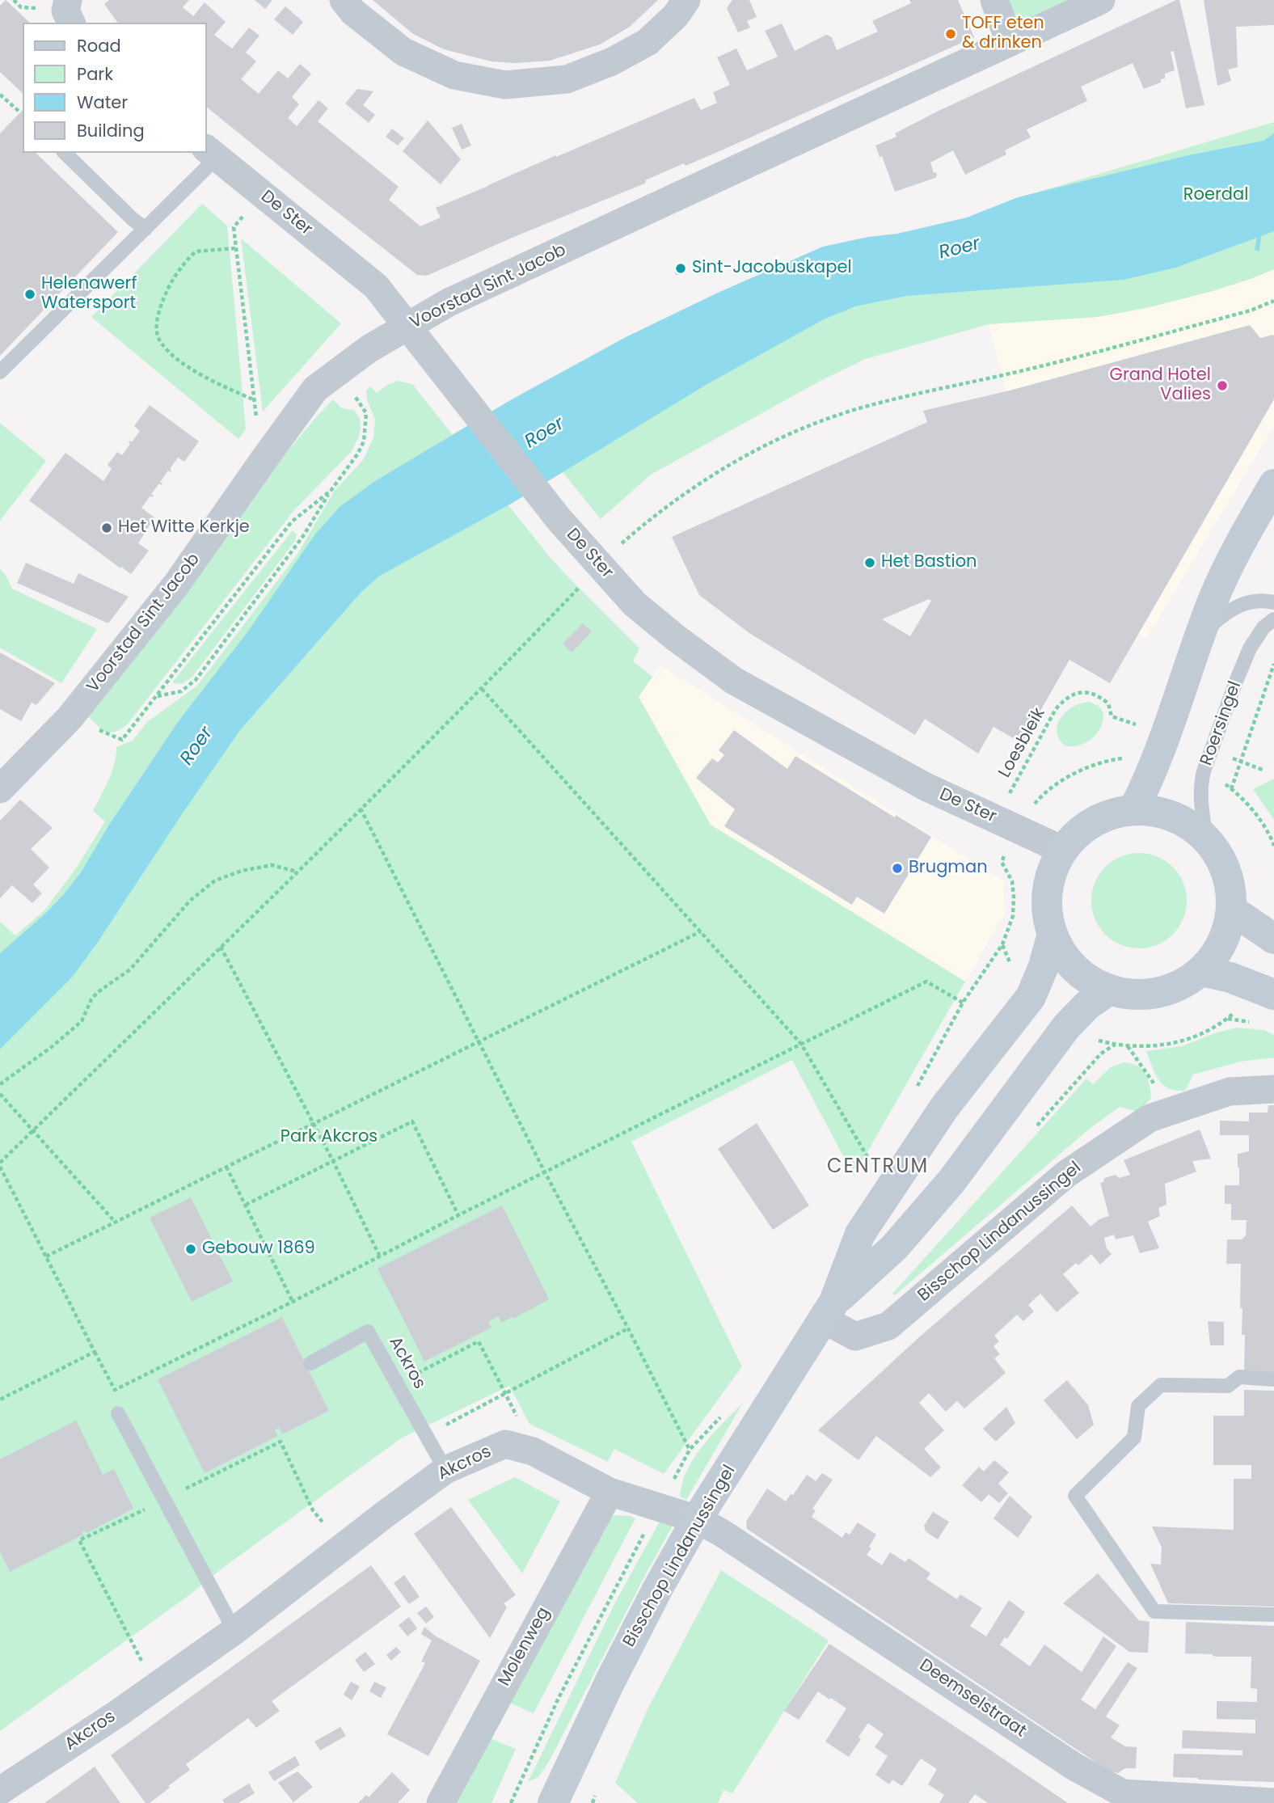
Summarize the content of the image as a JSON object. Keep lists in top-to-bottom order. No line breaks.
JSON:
{"streets":{"main road":["Bisschop Lindanussingel"],"street":["De Ster","Voorstad Sint Jacob","Akcros","Molenweg","Deemselstraat"],"lane":["Roersingel","Ackros"],"path":["Loesbleik"]},"crossings":[["De Ster","Voorstad Sint Jacob"],["De Ster","Roersingel"],["De Ster","Loesbleik"],["De Ster","Bisschop Lindanussingel"],["Roersingel","Bisschop Lindanussingel"],["Bisschop Lindanussingel","Akcros"],["Bisschop Lindanussingel","Deemselstraat"],["Ackros","Akcros"],["Akcros","Molenweg"],["Akcros","Deemselstraat"]],"districts":["CENTRUM"],"water":["Roer"],"parks":["Roerdal","Park Akcros"],"places":["TOFF eten & drinken","Sint-Jacobuskapel","Helenawerf Watersport","Grand Hotel Valies","Het Witte Kerkje","Het Bastion","Brugman","Gebouw 1869"],"legend":["Road","Park","Water","Building"]}
